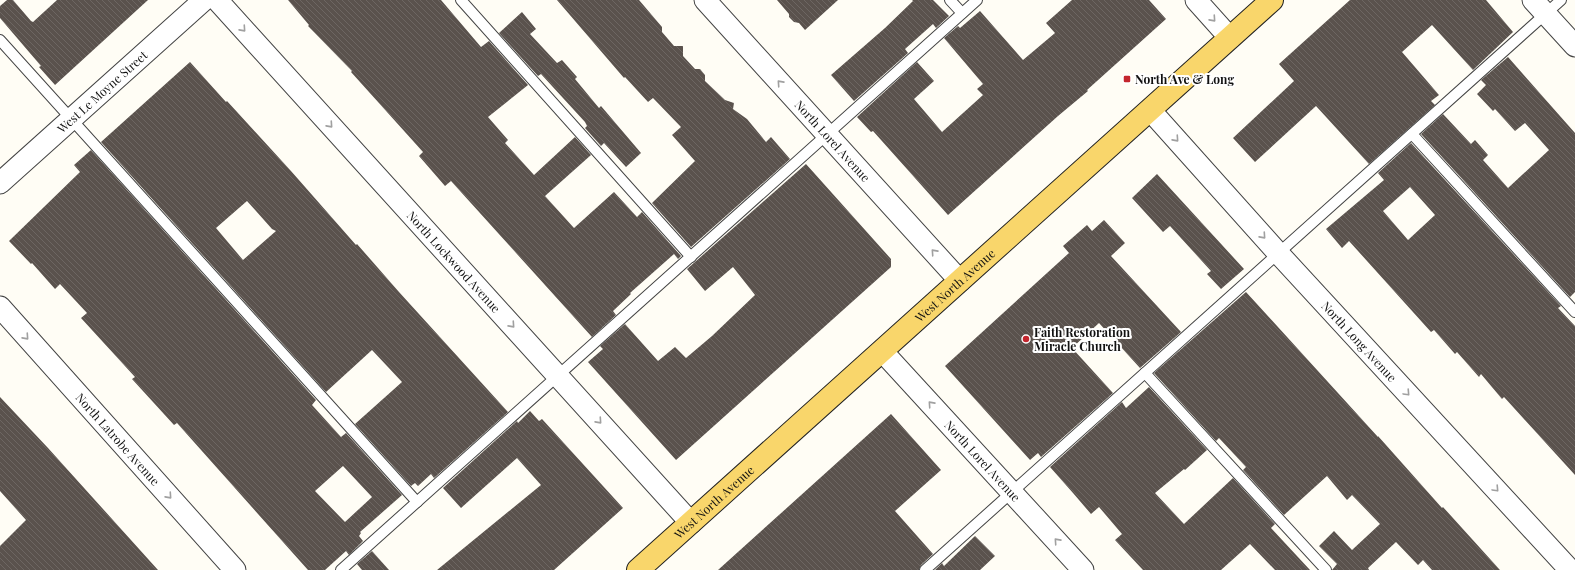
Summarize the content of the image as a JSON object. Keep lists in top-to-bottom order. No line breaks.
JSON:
{"streets":{"main road":["West North Avenue"],"street":["West Le Moyne Street","North Lorel Avenue","North Lockwood Avenue","North Long Avenue","North Latrobe Avenue"]},"crossings":[["North Lorel Avenue","West North Avenue"],["North Lockwood Avenue","West North Avenue"],["West North Avenue","North Long Avenue"]],"one_way":["North Lorel Avenue","North Lockwood Avenue","North Long Avenue","North Latrobe Avenue"],"places":{"transit":["North Ave & Long"],"other":["Faith Restoration Miracle Church"]}}
